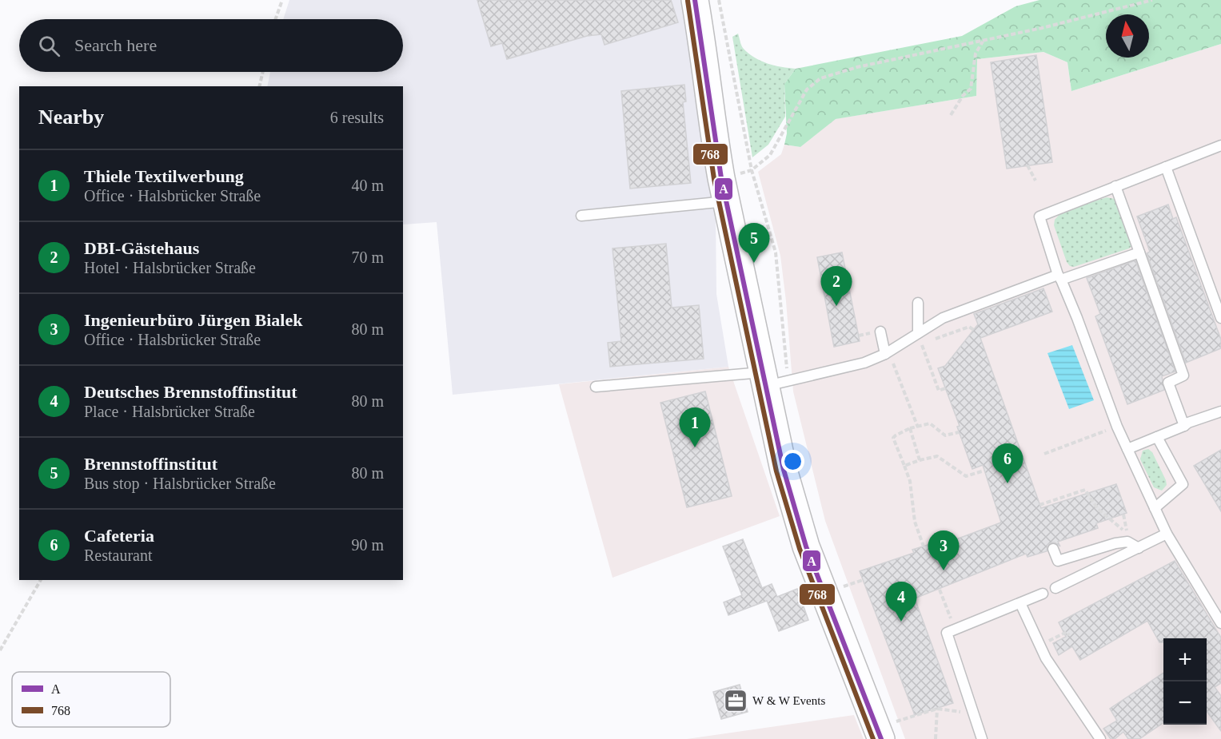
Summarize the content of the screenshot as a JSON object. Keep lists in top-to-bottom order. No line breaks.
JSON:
{"places":{"office":["W & W Events"]},"lines":["transit line A","transit line 768"],"legend":["A","768"],"north":"top","page":{"search":"Search here","heading":["Nearby","6 results"],"list":[{"mark":"1","name":"Thiele Textilwerbung","note":"Office · Halsbrücker Straße","value":"40 m"},{"mark":"2","name":"DBI-Gästehaus","note":"Hotel · Halsbrücker Straße","value":"70 m"},{"mark":"3","name":"Ingenieurbüro Jürgen Bialek","note":"Office · Halsbrücker Straße","value":"80 m"},{"mark":"4","name":"Deutsches Brennstoffinstitut","note":"Place · Halsbrücker Straße","value":"80 m"},{"mark":"5","name":"Brennstoffinstitut","note":"Bus stop · Halsbrücker Straße","value":"80 m"},{"mark":"6","name":"Cafeteria","note":"Restaurant","value":"90 m"}],"pins":["5","2","1","6","3","4"],"map_buttons":["+","−"]}}
